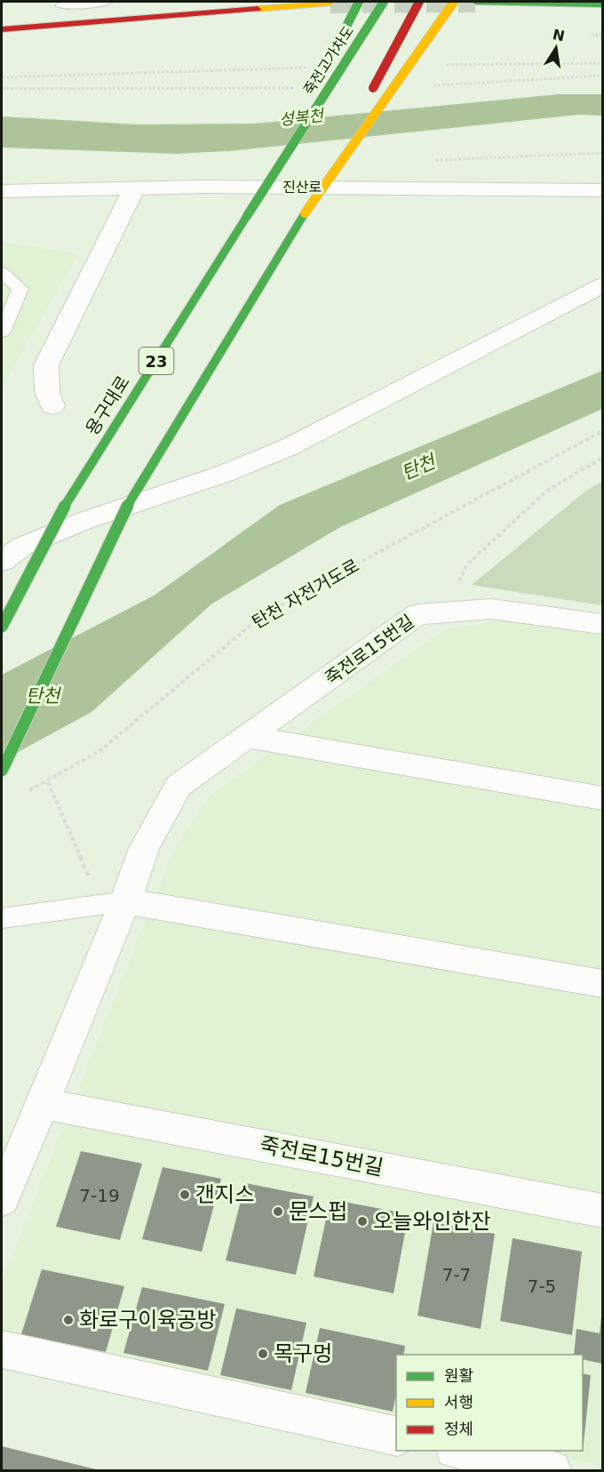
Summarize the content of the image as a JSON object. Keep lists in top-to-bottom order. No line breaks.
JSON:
{"streets":{"main road":["죽전고가차도","23","용구대로"],"street":["진산로","죽전로15번길"],"path":["탄천 자전거도로"]},"crossings":[["죽전고가차도","23"],["죽전고가차도","용구대로"],["23","용구대로"]],"water":["성복천","탄천"],"places":["갠지스","문스펍","오늘와인한잔","화로구이육공방","목구멍"],"house_numbers":["7-19","7-7","7-5"],"legend":["원활","서행","정체"],"north":"top"}
